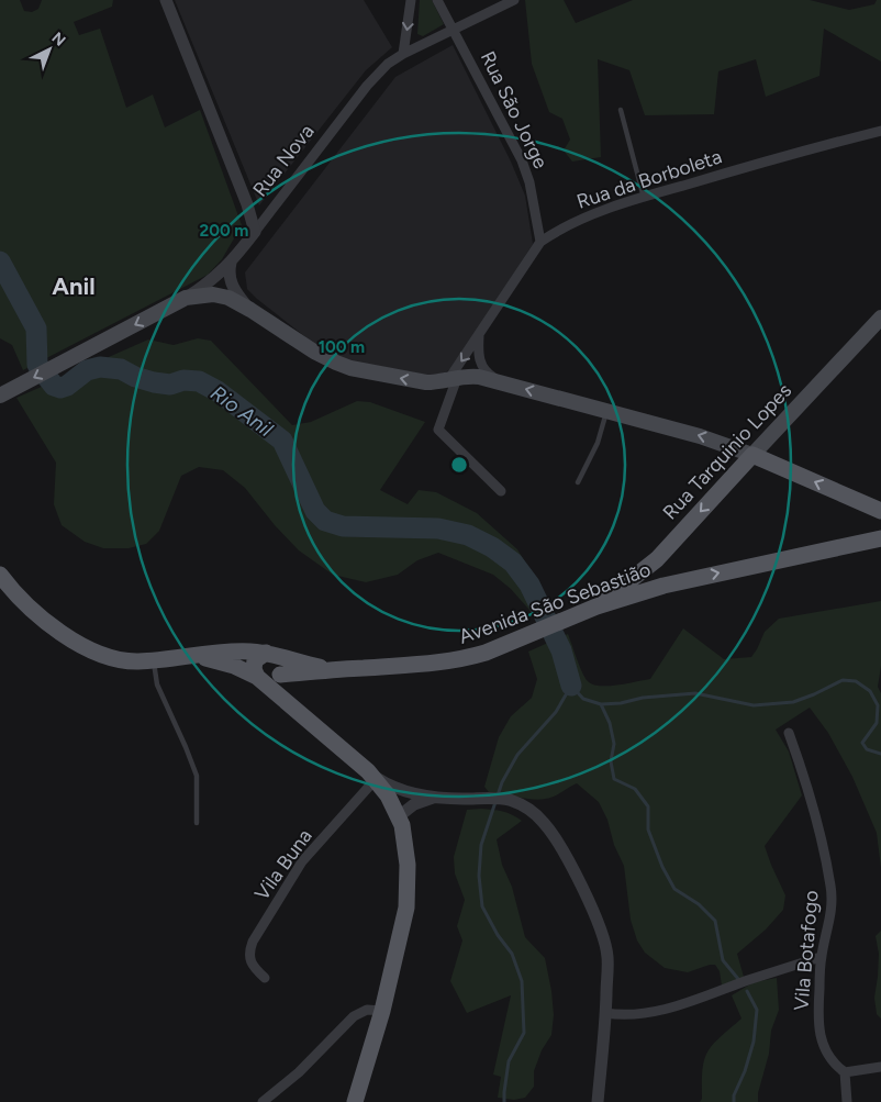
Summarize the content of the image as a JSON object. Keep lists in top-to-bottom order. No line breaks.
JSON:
{"streets":{"main road":["Rua Nova","Rua Tarquinio Lopes","Avenida São Sebastião"],"street":["Rua São Jorge","Rua da Borboleta","Vila Buna","Vila Botafogo"]},"crossings":[["Rua São Jorge","Rua Nova"],["Rua São Jorge","Rua da Borboleta"],["Rua Tarquinio Lopes","Avenida São Sebastião"]],"districts":["Anil"],"water":["Rio Anil"],"north":"top right","rings":["200 m","100 m"]}
